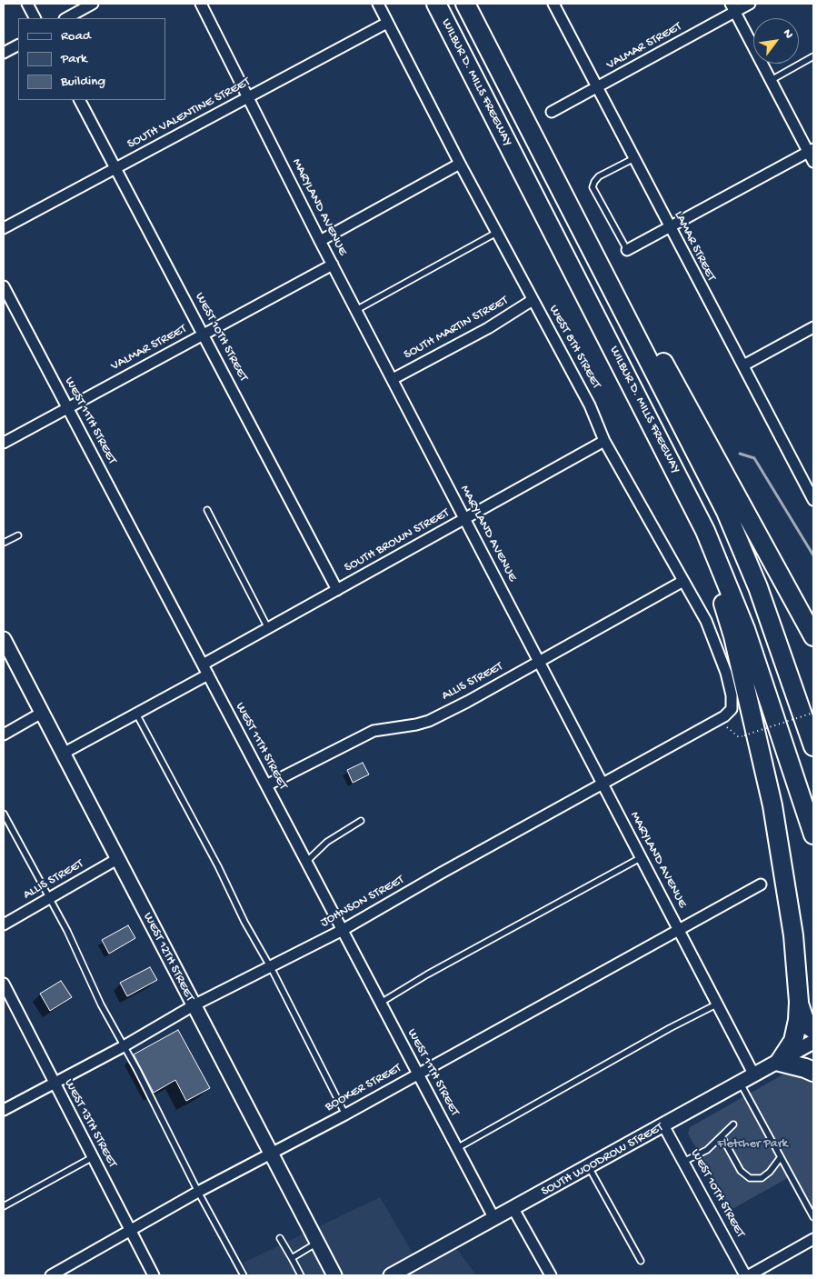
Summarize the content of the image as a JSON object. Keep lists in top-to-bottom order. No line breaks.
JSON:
{"streets":{"highway":["WILBUR D. MILLS FREEWAY"],"main road":["WEST 12TH STREET","SOUTH WOODROW STREET"],"street":["VALMAR STREET","SOUTH VALENTINE STREET","MARYLAND AVENUE","LAMAR STREET","SOUTH MARTIN STREET","WEST 10TH STREET","WEST 8TH STREET","WEST 11TH STREET","SOUTH BROWN STREET","ALLIS STREET","JOHNSON STREET","BOOKER STREET","WEST 13TH STREET"]},"crossings":[["VALMAR STREET","MARYLAND AVENUE"],["VALMAR STREET","LAMAR STREET"],["VALMAR STREET","WEST 10TH STREET"],["VALMAR STREET","WEST 11TH STREET"],["SOUTH VALENTINE STREET","MARYLAND AVENUE"],["SOUTH VALENTINE STREET","WEST 10TH STREET"],["SOUTH VALENTINE STREET","WEST 8TH STREET"],["MARYLAND AVENUE","SOUTH MARTIN STREET"],["MARYLAND AVENUE","SOUTH BROWN STREET"],["MARYLAND AVENUE","ALLIS STREET"],["MARYLAND AVENUE","JOHNSON STREET"],["MARYLAND AVENUE","BOOKER STREET"],["MARYLAND AVENUE","SOUTH WOODROW STREET"],["SOUTH MARTIN STREET","WEST 8TH STREET"],["WEST 10TH STREET","SOUTH BROWN STREET"],["WEST 10TH STREET","SOUTH WOODROW STREET"],["WEST 8TH STREET","SOUTH BROWN STREET"],["WEST 8TH STREET","ALLIS STREET"],["WEST 8TH STREET","JOHNSON STREET"],["WEST 11TH STREET","SOUTH BROWN STREET"],["WEST 11TH STREET","ALLIS STREET"],["WEST 11TH STREET","JOHNSON STREET"],["WEST 11TH STREET","BOOKER STREET"],["WEST 11TH STREET","SOUTH WOODROW STREET"],["SOUTH BROWN STREET","WEST 12TH STREET"],["ALLIS STREET","WEST 12TH STREET"],["JOHNSON STREET","WEST 12TH STREET"],["JOHNSON STREET","WEST 13TH STREET"],["WEST 12TH STREET","BOOKER STREET"],["BOOKER STREET","WEST 13TH STREET"]],"parks":["Fletcher Park"],"legend":["Road","Park","Building"],"north":"top right"}
